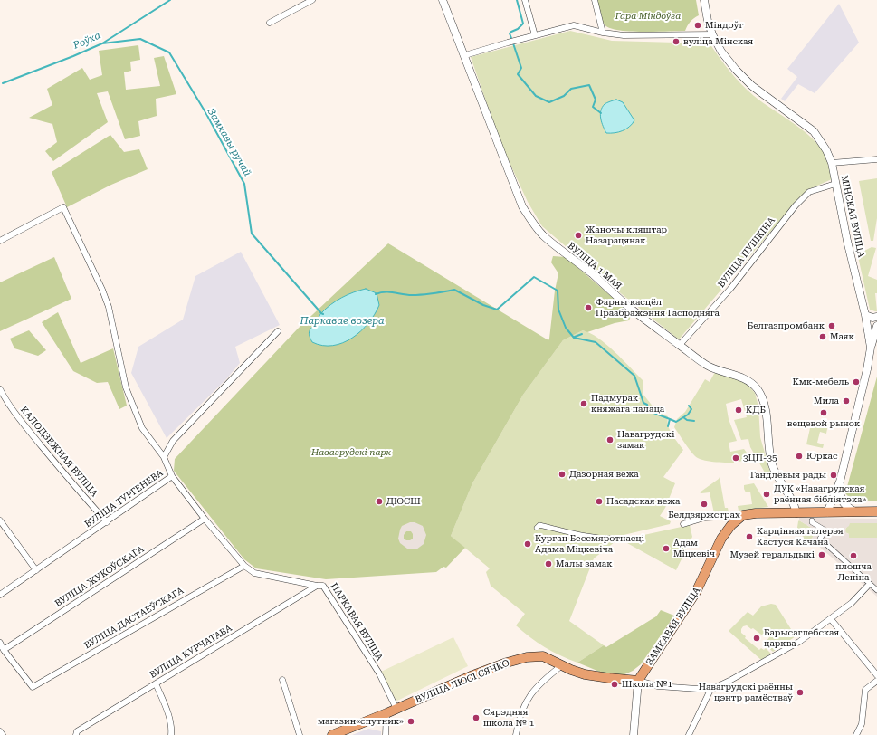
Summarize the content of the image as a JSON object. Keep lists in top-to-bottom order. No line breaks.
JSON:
{"streets":{"main road":["ЗАМКАВАЯ ВУЛІЦА","ВУЛІЦА ЛЮСІ СЯЧКО"],"street":["МІНСКАЯ ВУЛІЦА","ВУЛІЦА ПУШКІНА","ВУЛІЦА 1 МАЯ","КАЛОДЗЕЖНАЯ ВУЛІЦА","ВУЛІЦА ТУРГЕНЕВА","ВУЛІЦА ЖУКОЎСКАГА","ВУЛІЦА ДАСТАЕЎСКАГА","ПАРКАВАЯ ВУЛІЦА","ВУЛІЦА КУРЧАТАВА"]},"crossings":[["МІНСКАЯ ВУЛІЦА","ВУЛІЦА ПУШКІНА"],["ВУЛІЦА ПУШКІНА","ВУЛІЦА 1 МАЯ"],["КАЛОДЗЕЖНАЯ ВУЛІЦА","ВУЛІЦА ТУРГЕНЕВА"],["ВУЛІЦА ТУРГЕНЕВА","ПАРКАВАЯ ВУЛІЦА"],["ВУЛІЦА ЖУКОЎСКАГА","ВУЛІЦА ДАСТАЕЎСКАГА"],["ВУЛІЦА ЖУКОЎСКАГА","ПАРКАВАЯ ВУЛІЦА"],["ВУЛІЦА ДАСТАЕЎСКАГА","ПАРКАВАЯ ВУЛІЦА"],["ПАРКАВАЯ ВУЛІЦА","ВУЛІЦА КУРЧАТАВА"],["ПАРКАВАЯ ВУЛІЦА","ВУЛІЦА ЛЮСІ СЯЧКО"],["ЗАМКАВАЯ ВУЛІЦА","ВУЛІЦА ЛЮСІ СЯЧКО"]],"water":["Роўка","Замкавы ручай","Паркавае возера"],"parks":["Гара Міндоўга","Навагрудскі парк"],"places":["Міндоўг","вуліца Мінская","Жаночы кляштар Назарацянак","Фарны касцёл Праабражэння Гасподняга","Белгазпромбанк","Маяк","Кмк-мебель","Мила","Падмурак княжага палаца","КДБ","вещевой рынок","Навагрудскі замак","Юркас","3ЦП-35","Дазорная вежа","Гандлёвыя рады","ДУК «Навагрудская раённая бібліятэка»","ДЮСШ","Пасадская вежа","Белдзяржстрах","Карцінная галерэя Кастуся Качана","Курган Бессмяротнасці Адама Міцкевіча","Адам Міцкевіч","Музей геральдыкі","плошча Леніна","Малы замак","Барысаглебская царква","Школа №1","Навагрудскі раённы цэнтр рамёстваў","Сярэдняя школа № 1","магазин«спутник»"]}
